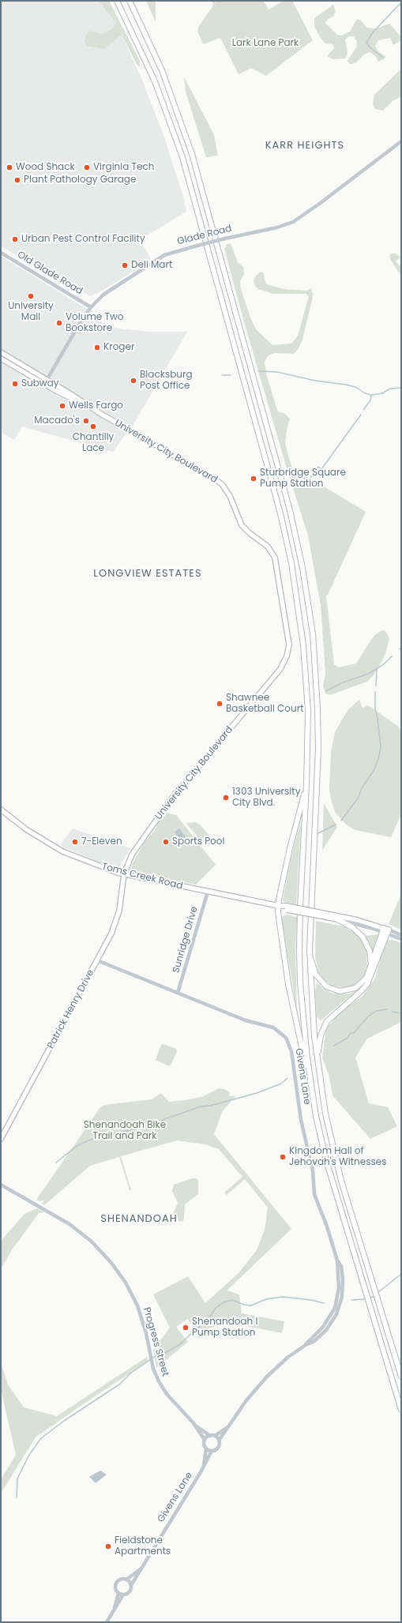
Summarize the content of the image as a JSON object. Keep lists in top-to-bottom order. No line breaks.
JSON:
{"streets":{"main road":["University City Boulevard","Toms Creek Road","Patrick Henry Drive"],"street":["Glade Road","Old Glade Road","Sunridge Drive","Givens Lane","Progress Street"]},"crossings":[["Glade Road","Old Glade Road"],["Glade Road","University City Boulevard"],["University City Boulevard","Toms Creek Road"],["University City Boulevard","Patrick Henry Drive"],["Toms Creek Road","Sunridge Drive"],["Toms Creek Road","Patrick Henry Drive"],["Sunridge Drive","Givens Lane"],["Patrick Henry Drive","Givens Lane"],["Givens Lane","Progress Street"]],"districts":["KARR HEIGHTS","LONGVIEW ESTATES","SHENANDOAH"],"parks":["Lark Lane Park","Shenandoah Bike Trail and Park"],"places":["Wood Shack","Virginia Tech","Plant Pathology Garage","Urban Pest Control Facility","Deli Mart","University Mall","Volume Two Bookstore","Kroger","Blacksburg Post Office","Subway","Wells Fargo","Macado's","Chantilly Lace","Sturbridge Square Pump Station","Shawnee Basketball Court","1303 University City Blvd.","7-Eleven","Sports Pool","Kingdom Hall of Jehovah's Witnesses","Shenandoah I Pump Station","Fieldstone Apartments"]}
